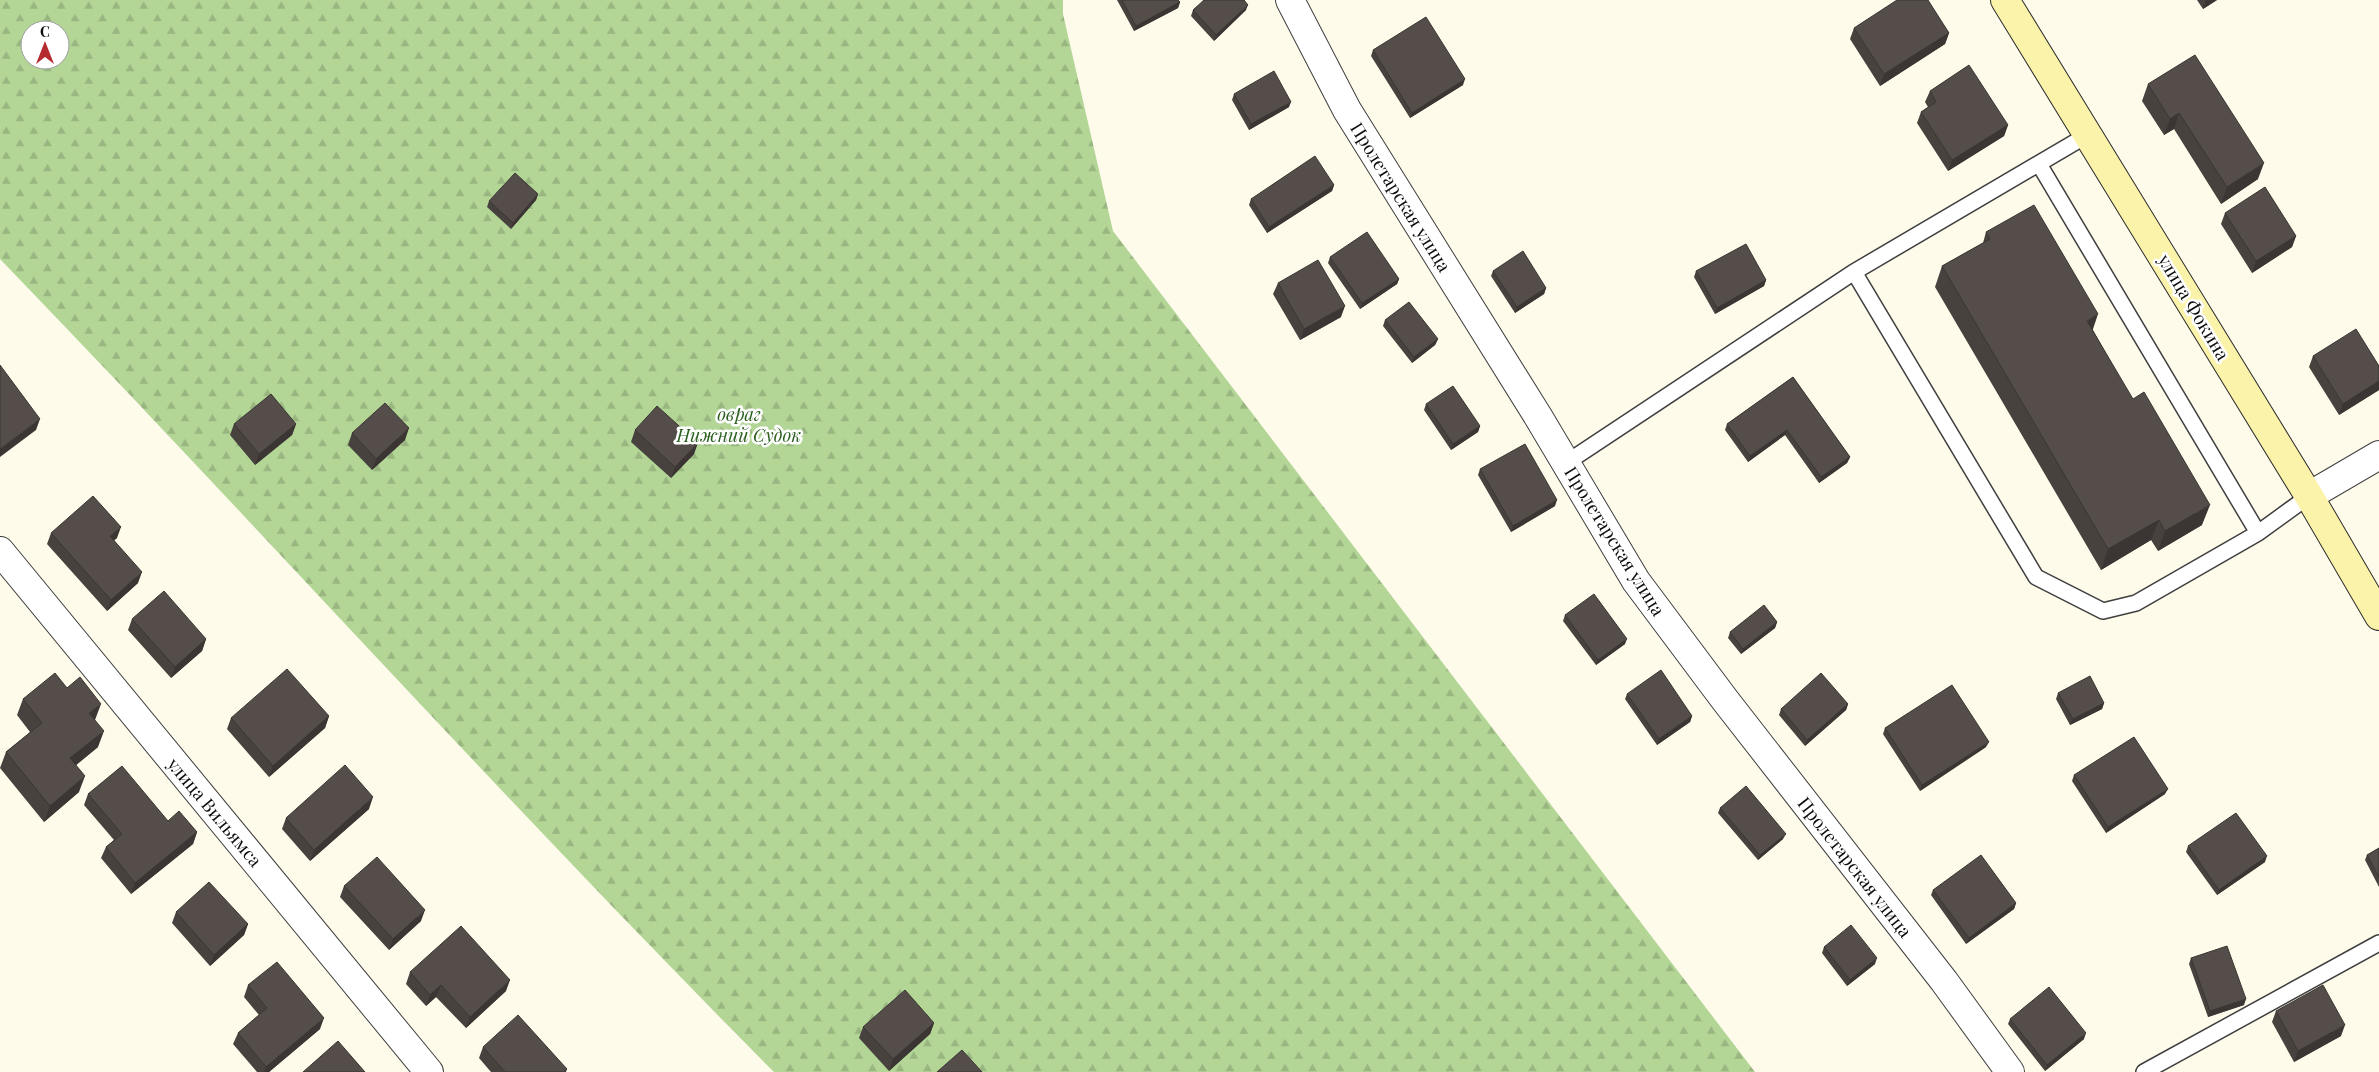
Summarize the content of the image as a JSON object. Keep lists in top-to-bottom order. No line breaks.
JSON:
{"streets":{"main road":["улица Фокина"],"street":["Пролетарская улица","улица Вильямса"]},"parks":["овраг Нижний Судок"],"north":"top"}
